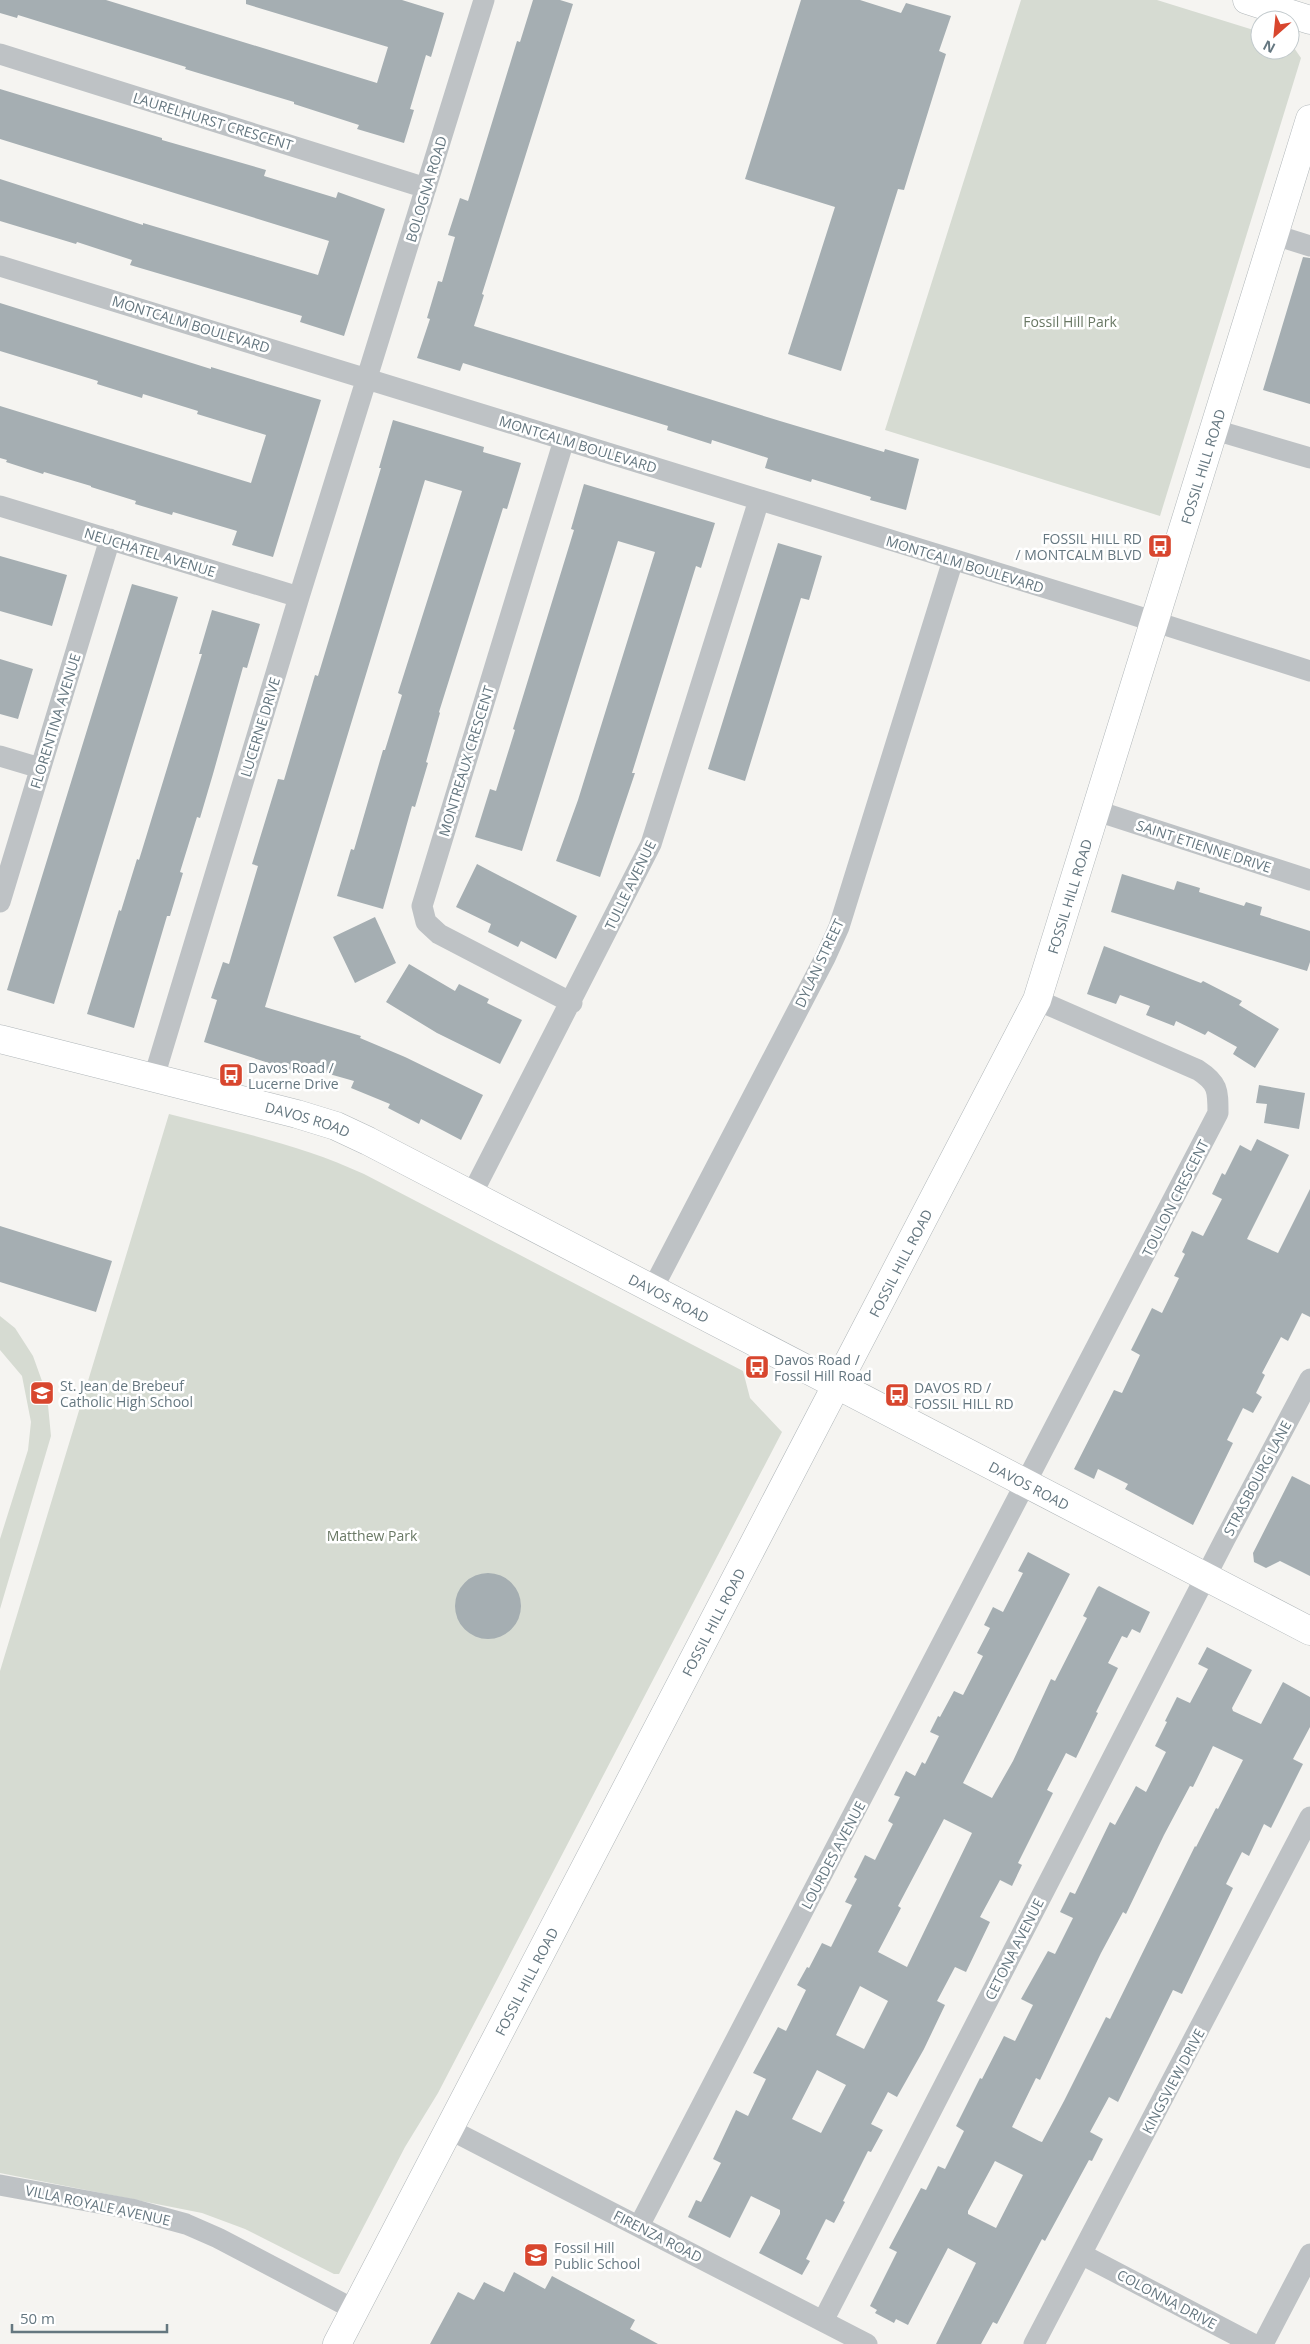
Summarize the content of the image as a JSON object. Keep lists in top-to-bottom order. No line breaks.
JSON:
{"streets":{"street":["LAURELHURST CRESCENT","BOLOGNA ROAD","MONTCALM BOULEVARD","FOSSIL HILL ROAD","NEUCHATEL AVENUE","FLORENTINA AVENUE","LUCERNE DRIVE","MONTREAUX CRESCENT","SAINT ETIENNE DRIVE","TULLE AVENUE","DYLAN STREET","DAVOS ROAD","TOULON CRESCENT","STRASBOURG LANE","LOURDES AVENUE","CETONA AVENUE","KINGSVIEW DRIVE","VILLA ROYALE AVENUE","FIRENZA ROAD","COLONNA DRIVE"]},"crossings":[["LAURELHURST CRESCENT","BOLOGNA ROAD"],["BOLOGNA ROAD","MONTCALM BOULEVARD"],["BOLOGNA ROAD","LUCERNE DRIVE"],["MONTCALM BOULEVARD","FOSSIL HILL ROAD"],["MONTCALM BOULEVARD","LUCERNE DRIVE"],["MONTCALM BOULEVARD","MONTREAUX CRESCENT"],["MONTCALM BOULEVARD","TULLE AVENUE"],["MONTCALM BOULEVARD","DYLAN STREET"],["FOSSIL HILL ROAD","SAINT ETIENNE DRIVE"],["FOSSIL HILL ROAD","DAVOS ROAD"],["FOSSIL HILL ROAD","TOULON CRESCENT"],["FOSSIL HILL ROAD","VILLA ROYALE AVENUE"],["FOSSIL HILL ROAD","FIRENZA ROAD"],["NEUCHATEL AVENUE","FLORENTINA AVENUE"],["NEUCHATEL AVENUE","LUCERNE DRIVE"],["LUCERNE DRIVE","DAVOS ROAD"],["MONTREAUX CRESCENT","TULLE AVENUE"],["TULLE AVENUE","DAVOS ROAD"],["DYLAN STREET","DAVOS ROAD"],["DAVOS ROAD","TOULON CRESCENT"],["DAVOS ROAD","STRASBOURG LANE"],["DAVOS ROAD","LOURDES AVENUE"],["DAVOS ROAD","CETONA AVENUE"],["TOULON CRESCENT","LOURDES AVENUE"],["STRASBOURG LANE","CETONA AVENUE"],["LOURDES AVENUE","FIRENZA ROAD"],["CETONA AVENUE","FIRENZA ROAD"],["KINGSVIEW DRIVE","COLONNA DRIVE"]],"parks":["Fossil Hill Park","Matthew Park"],"places":{"bus stop":["FOSSIL HILL RD / MONTCALM BLVD","Davos Road / Lucerne Drive","Davos Road / Fossil Hill Road","DAVOS RD / FOSSIL HILL RD"],"school or university":["St. Jean de Brebeuf Catholic High School","Fossil Hill Public School"]},"scale_bar":"50 m","north":"bottom left"}
